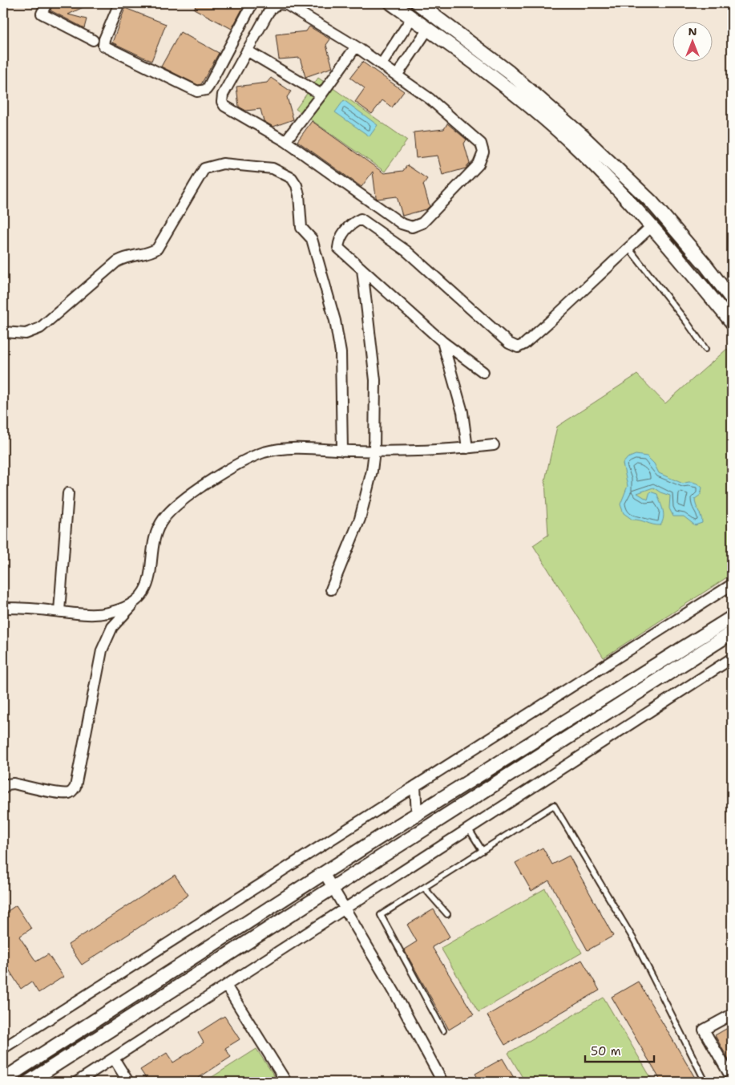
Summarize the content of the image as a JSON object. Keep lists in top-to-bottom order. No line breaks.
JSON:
{"scale_bar":"50 m","north":"top"}
